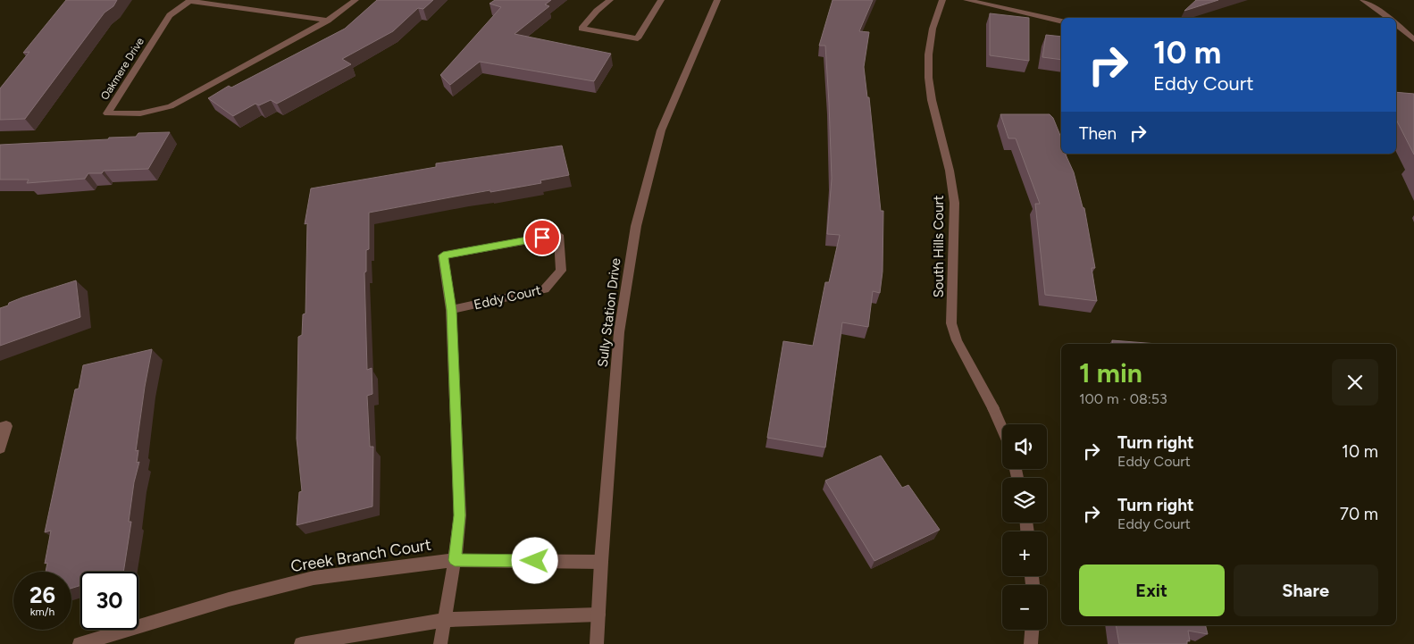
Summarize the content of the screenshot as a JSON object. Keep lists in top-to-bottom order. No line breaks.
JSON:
{"streets":{"street":["Oakmere Drive","South Hills Court","Eddy Court","Sully Station Drive","Creek Branch Court"]},"crossings":[["Eddy Court","Creek Branch Court"],["Sully Station Drive","Creek Branch Court"]],"page":{"turn":["10 m","Eddy Court"],"then":"Then","heading":["1 min","100 m · 08:53"],"list":[{"name":"Turn right","note":"Eddy Court","value":"10 m"},{"name":"Turn right","note":"Eddy Court","value":"70 m"}],"map_buttons":["+","−"],"buttons":["Exit","Share"],"speed":"26 km/h","limit":"30"}}
